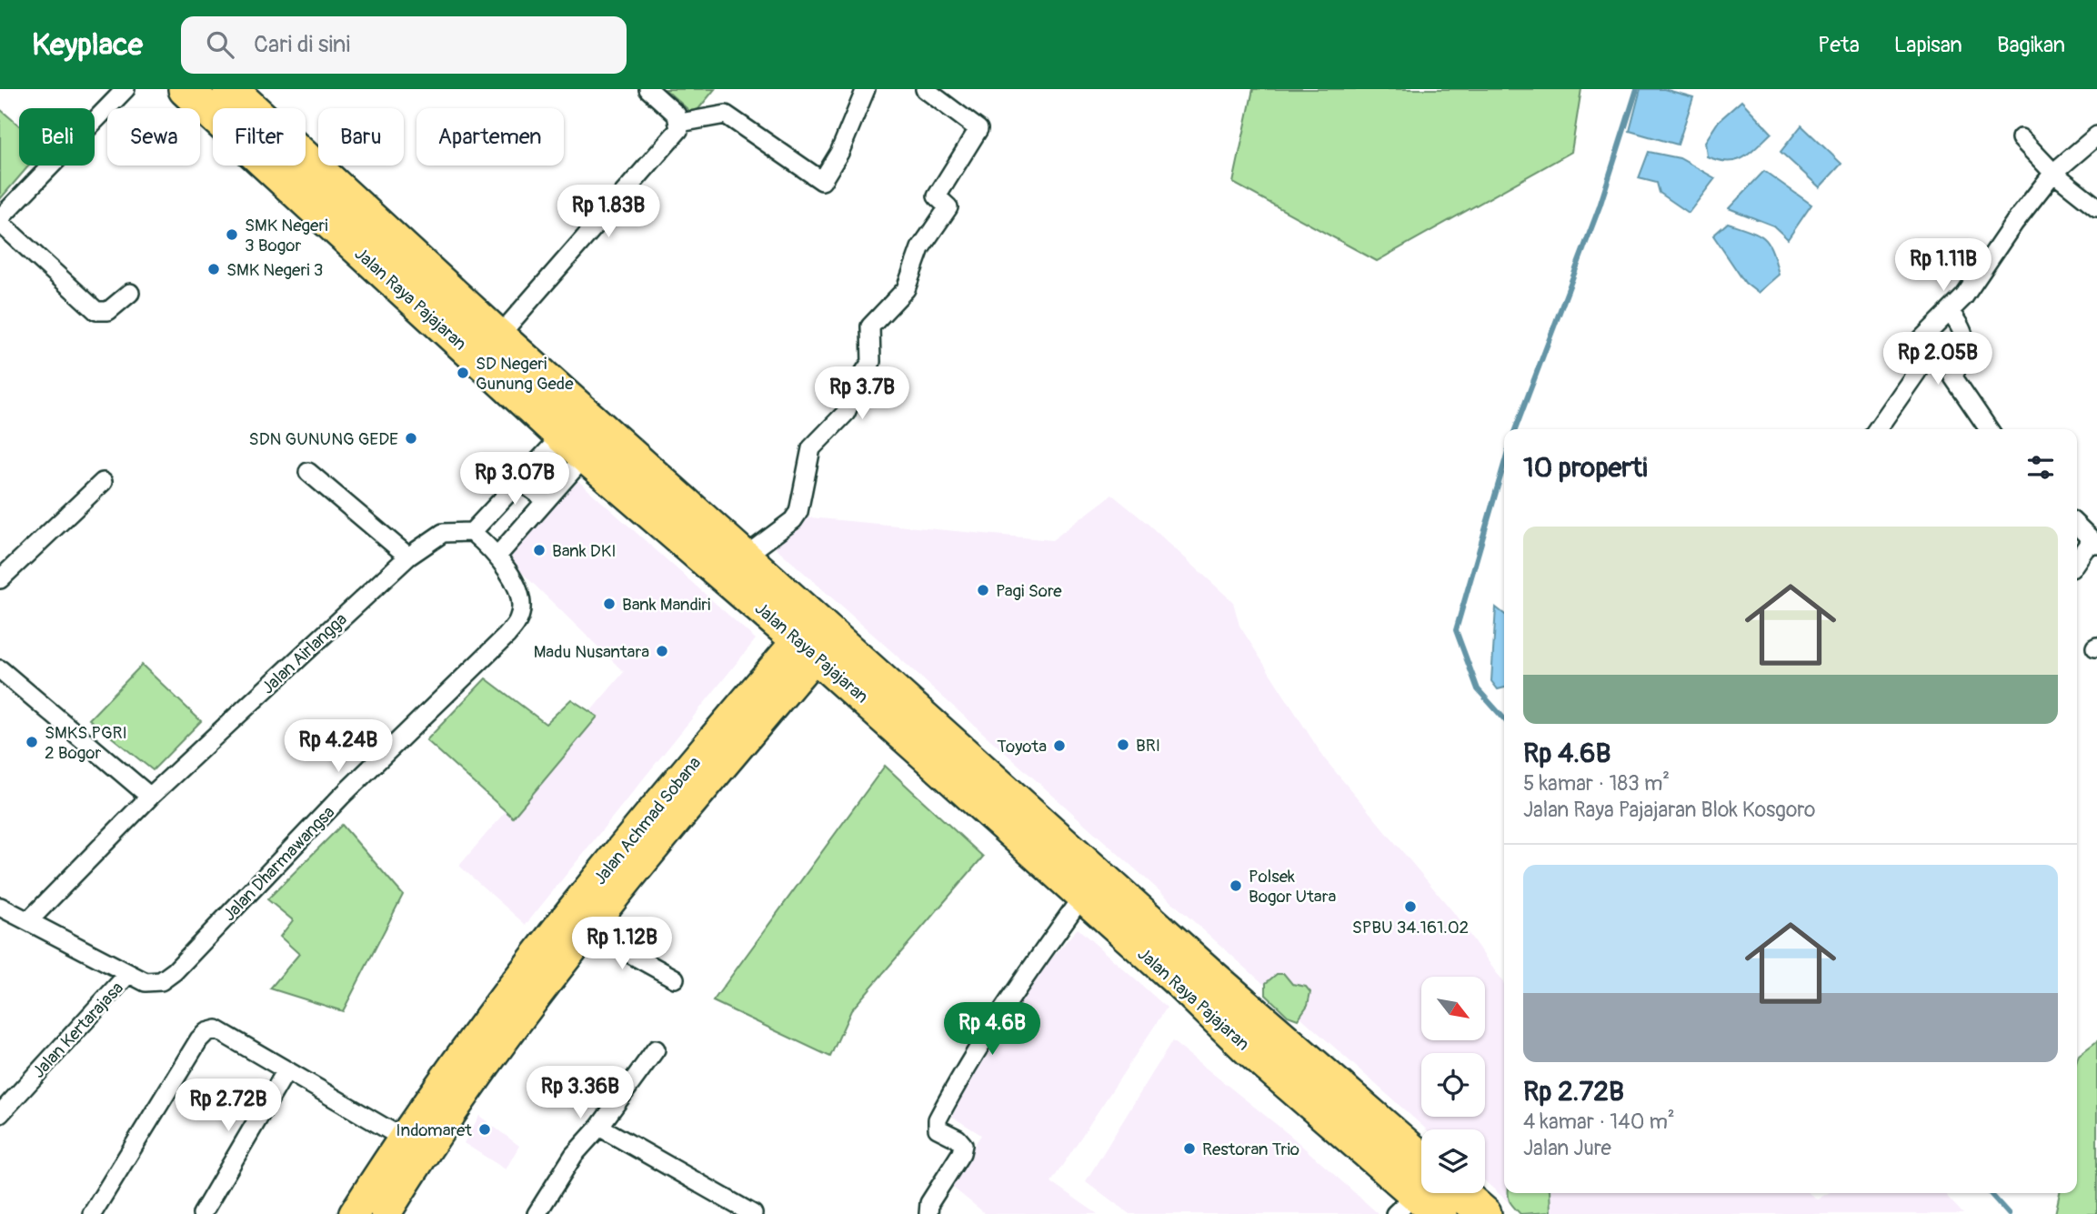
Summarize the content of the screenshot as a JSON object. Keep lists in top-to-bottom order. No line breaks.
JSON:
{"streets":{"highway":["Jalan Raya Pajajaran"],"main road":["Jalan Achmad Sobana"],"street":["Jalan Airlangga","Jalan Dharmawangsa","Jalan Kertarajasa"]},"crossings":[["Jalan Raya Pajajaran","Jalan Achmad Sobana"],["Jalan Airlangga","Jalan Dharmawangsa"],["Jalan Dharmawangsa","Jalan Kertarajasa"]],"places":["SMK Negeri 3 Bogor","SMK Negeri 3","SD Negeri Gunung Gede","SDN GUNUNG GEDE","Bank DKI","Pagi Sore","Bank Mandiri","Madu Nusantara","SMKS PGRI 2 Bogor","BRI","Toyota","Polsek Bogor Utara","SPBU 34.161.02","Indomaret","Restoran Trio"],"north":"bottom right","page":{"header":"Keyplace","search":"Cari di sini","nav":["Peta","Lapisan","Bagikan"],"chip":["Beli","Sewa","Filter","Baru","Apartemen"],"price":["Rp 1.83B","Rp 1.11B","Rp 2.05B","Rp 3.7B","Rp 3.07B","Rp 4.24B","Rp 1.12B","Rp 4.6B","Rp 3.36B","Rp 2.72B"],"heading":"10 properti","list":[{"name":"Rp 4.6B","note":"5 kamar · 183 m² · Jalan Raya Pajajaran Blok Kosgoro"},{"name":"Rp 2.72B","note":"4 kamar · 140 m² · Jalan Jure"}]}}
